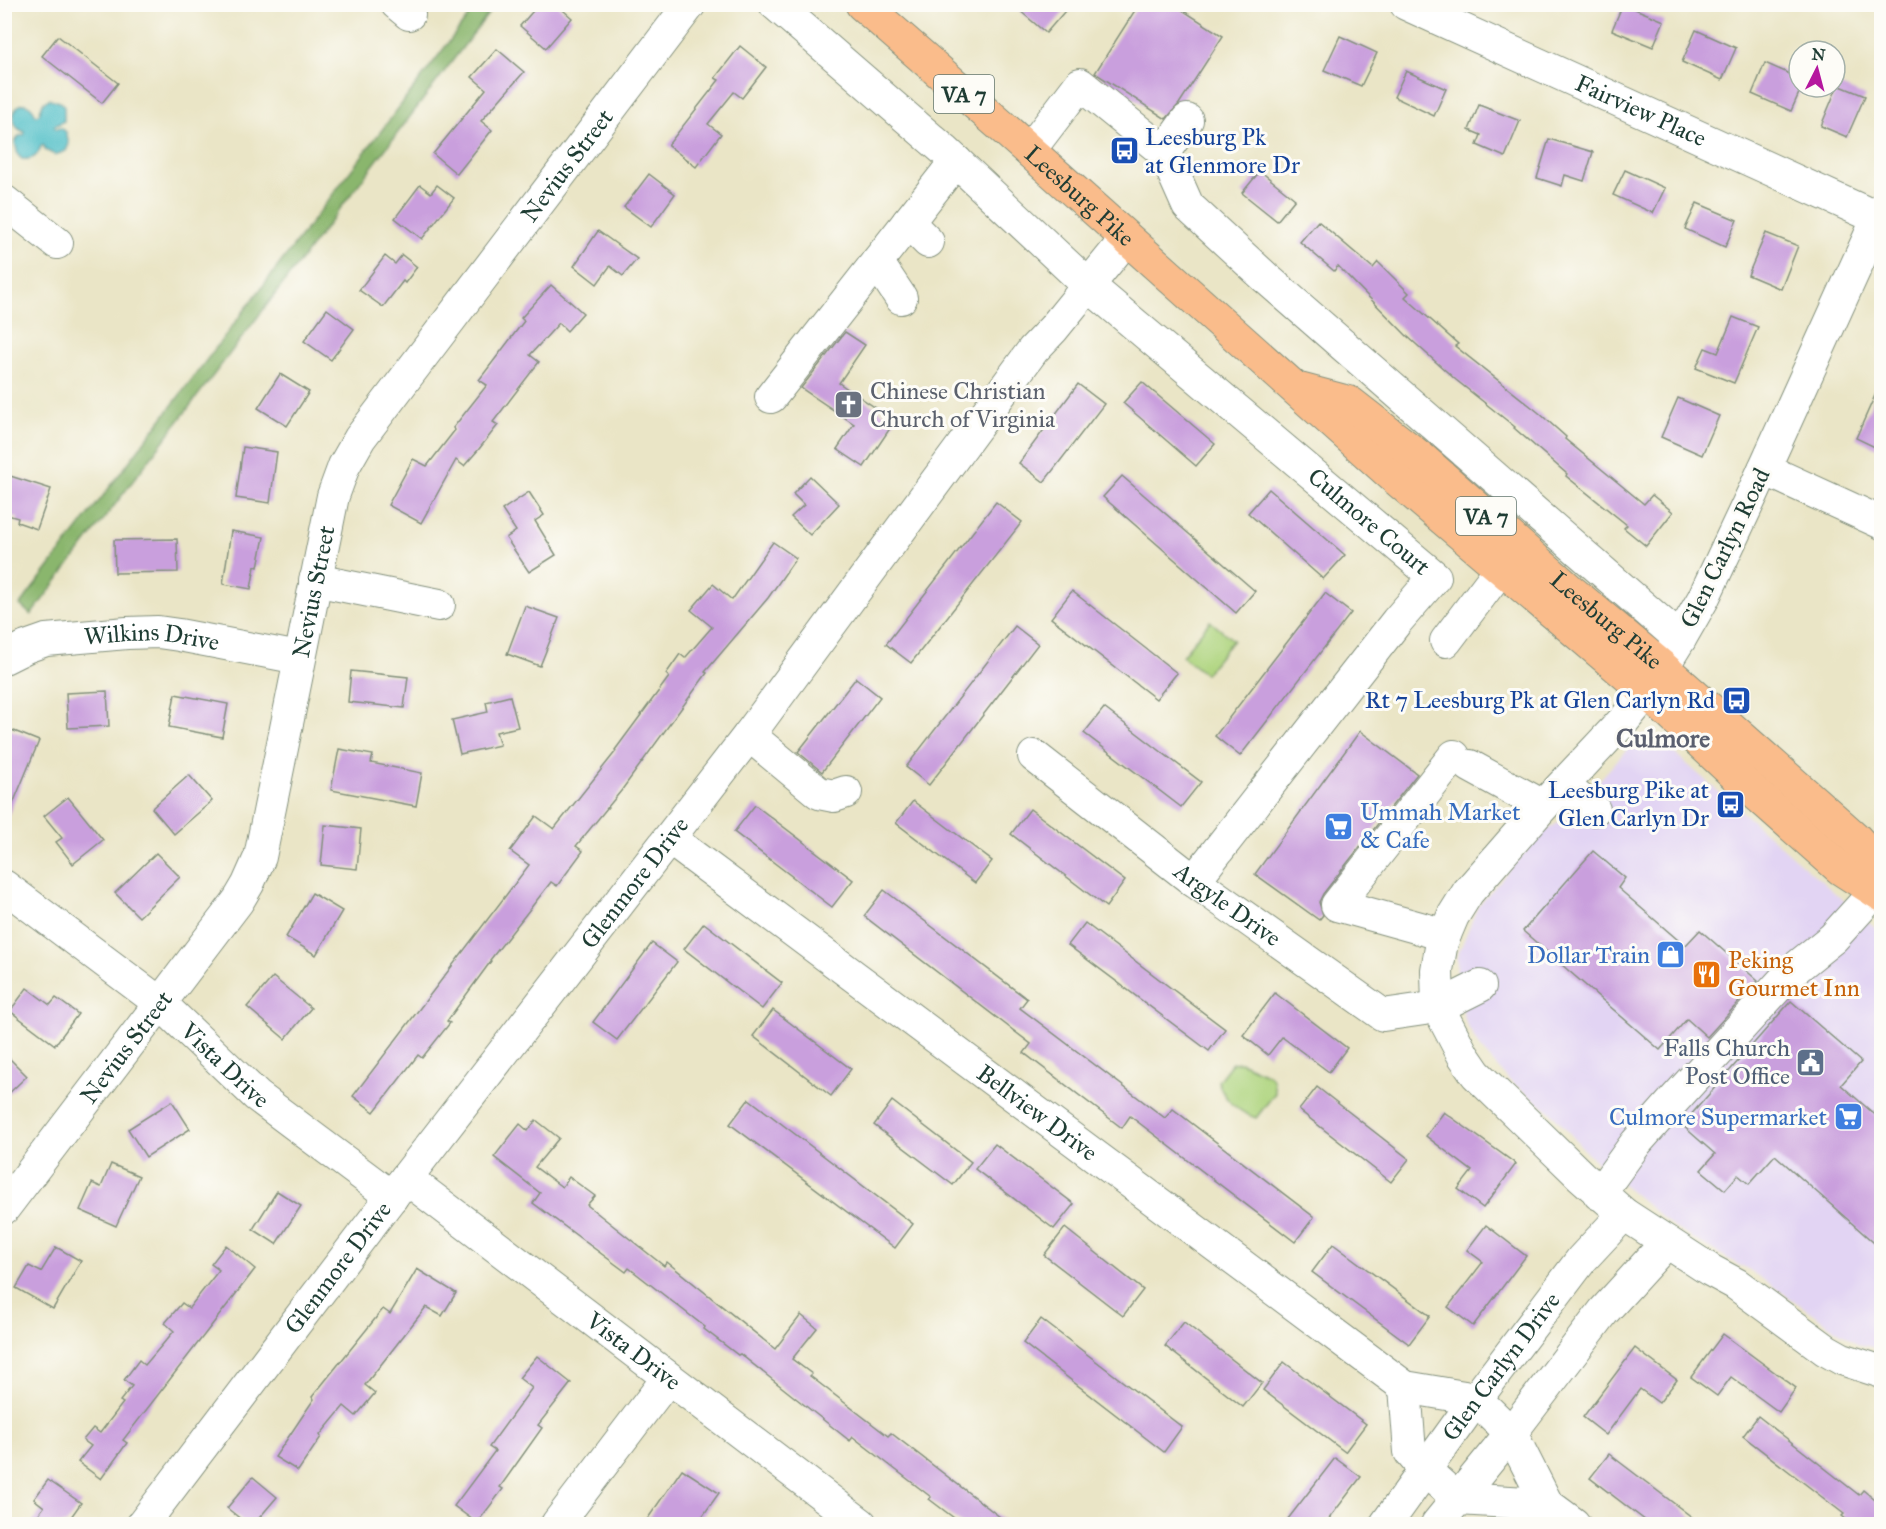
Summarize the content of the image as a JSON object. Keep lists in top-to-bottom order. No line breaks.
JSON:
{"streets":{"main road":["VA 7","Leesburg Pike"],"street":["Fairview Place","Nevius Street","Culmore Court","Glen Carlyn Road","Wilkins Drive","Glenmore Drive","Argyle Drive","Vista Drive","Bellview Drive","Glen Carlyn Drive"]},"crossings":[["Fairview Place","Glen Carlyn Road"],["Nevius Street","Wilkins Drive"],["Nevius Street","Vista Drive"],["Leesburg Pike","Glen Carlyn Road"],["Leesburg Pike","Glenmore Drive"],["Culmore Court","Glenmore Drive"],["Culmore Court","Argyle Drive"],["Glen Carlyn Road","Argyle Drive"],["Glenmore Drive","Vista Drive"],["Glenmore Drive","Bellview Drive"],["Bellview Drive","Glen Carlyn Drive"]],"districts":["Culmore"],"places":{"bus stop":["Leesburg Pk at Glenmore Dr","Rt 7 Leesburg Pk at Glen Carlyn Rd","Leesburg Pike at Glen Carlyn Dr"],"church":["Chinese Christian Church of Virginia"],"supermarket":["Ummah Market & Cafe","Culmore Supermarket"],"shop":["Dollar Train"],"restaurant":["Peking Gourmet Inn"],"public building":["Falls Church Post Office"]},"north":"top"}
